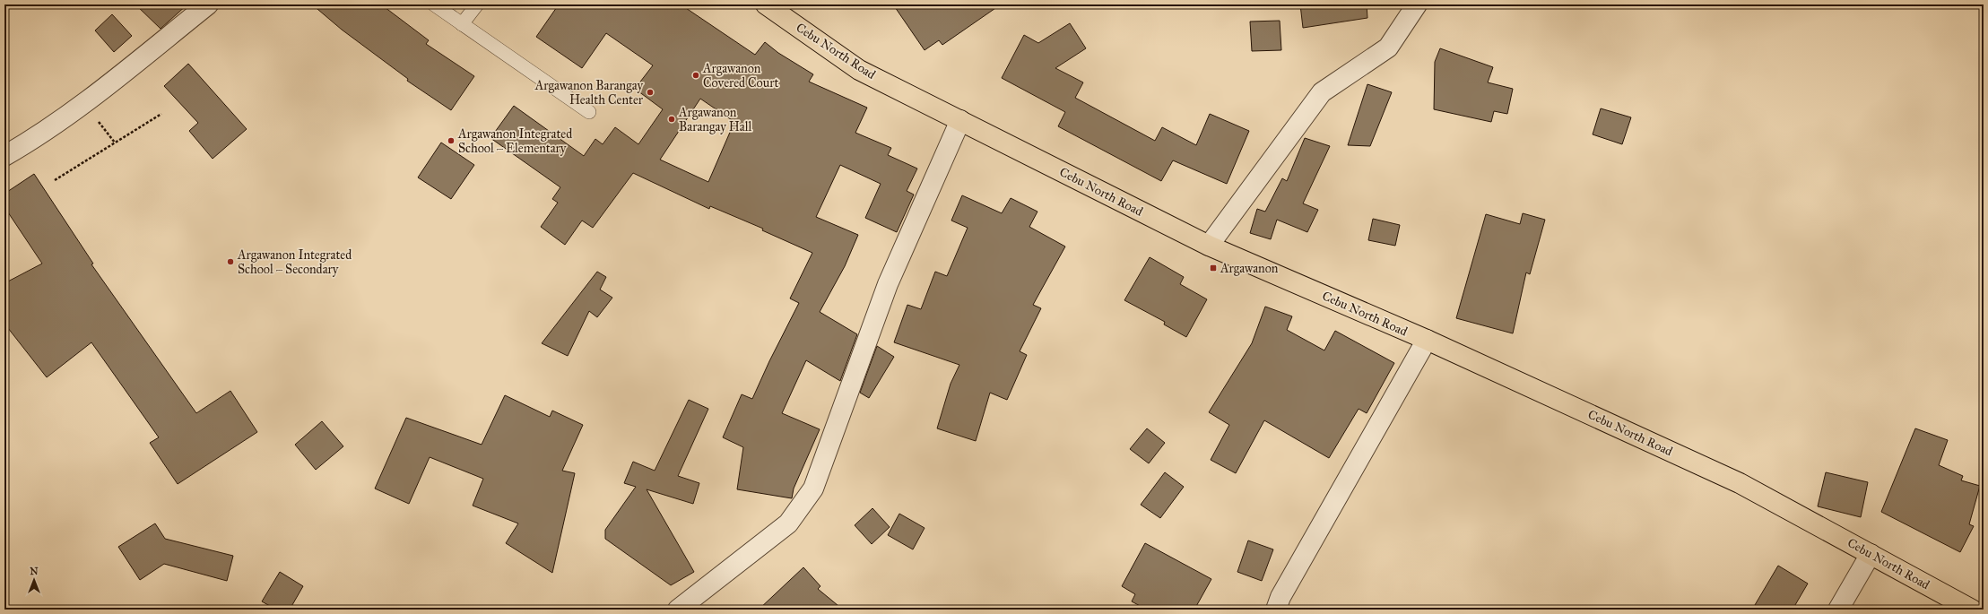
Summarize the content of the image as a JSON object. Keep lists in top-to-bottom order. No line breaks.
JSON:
{"streets":{"highway":["Cebu North Road"]},"places":{"other":["Argawanon Covered Court","Argawanon Barangay Health Center","Argawanon Barangay Hall","Argawanon Integrated School – Elementary","Argawanon Integrated School – Secondary"],"transit":["Argawanon"]},"north":"top"}
